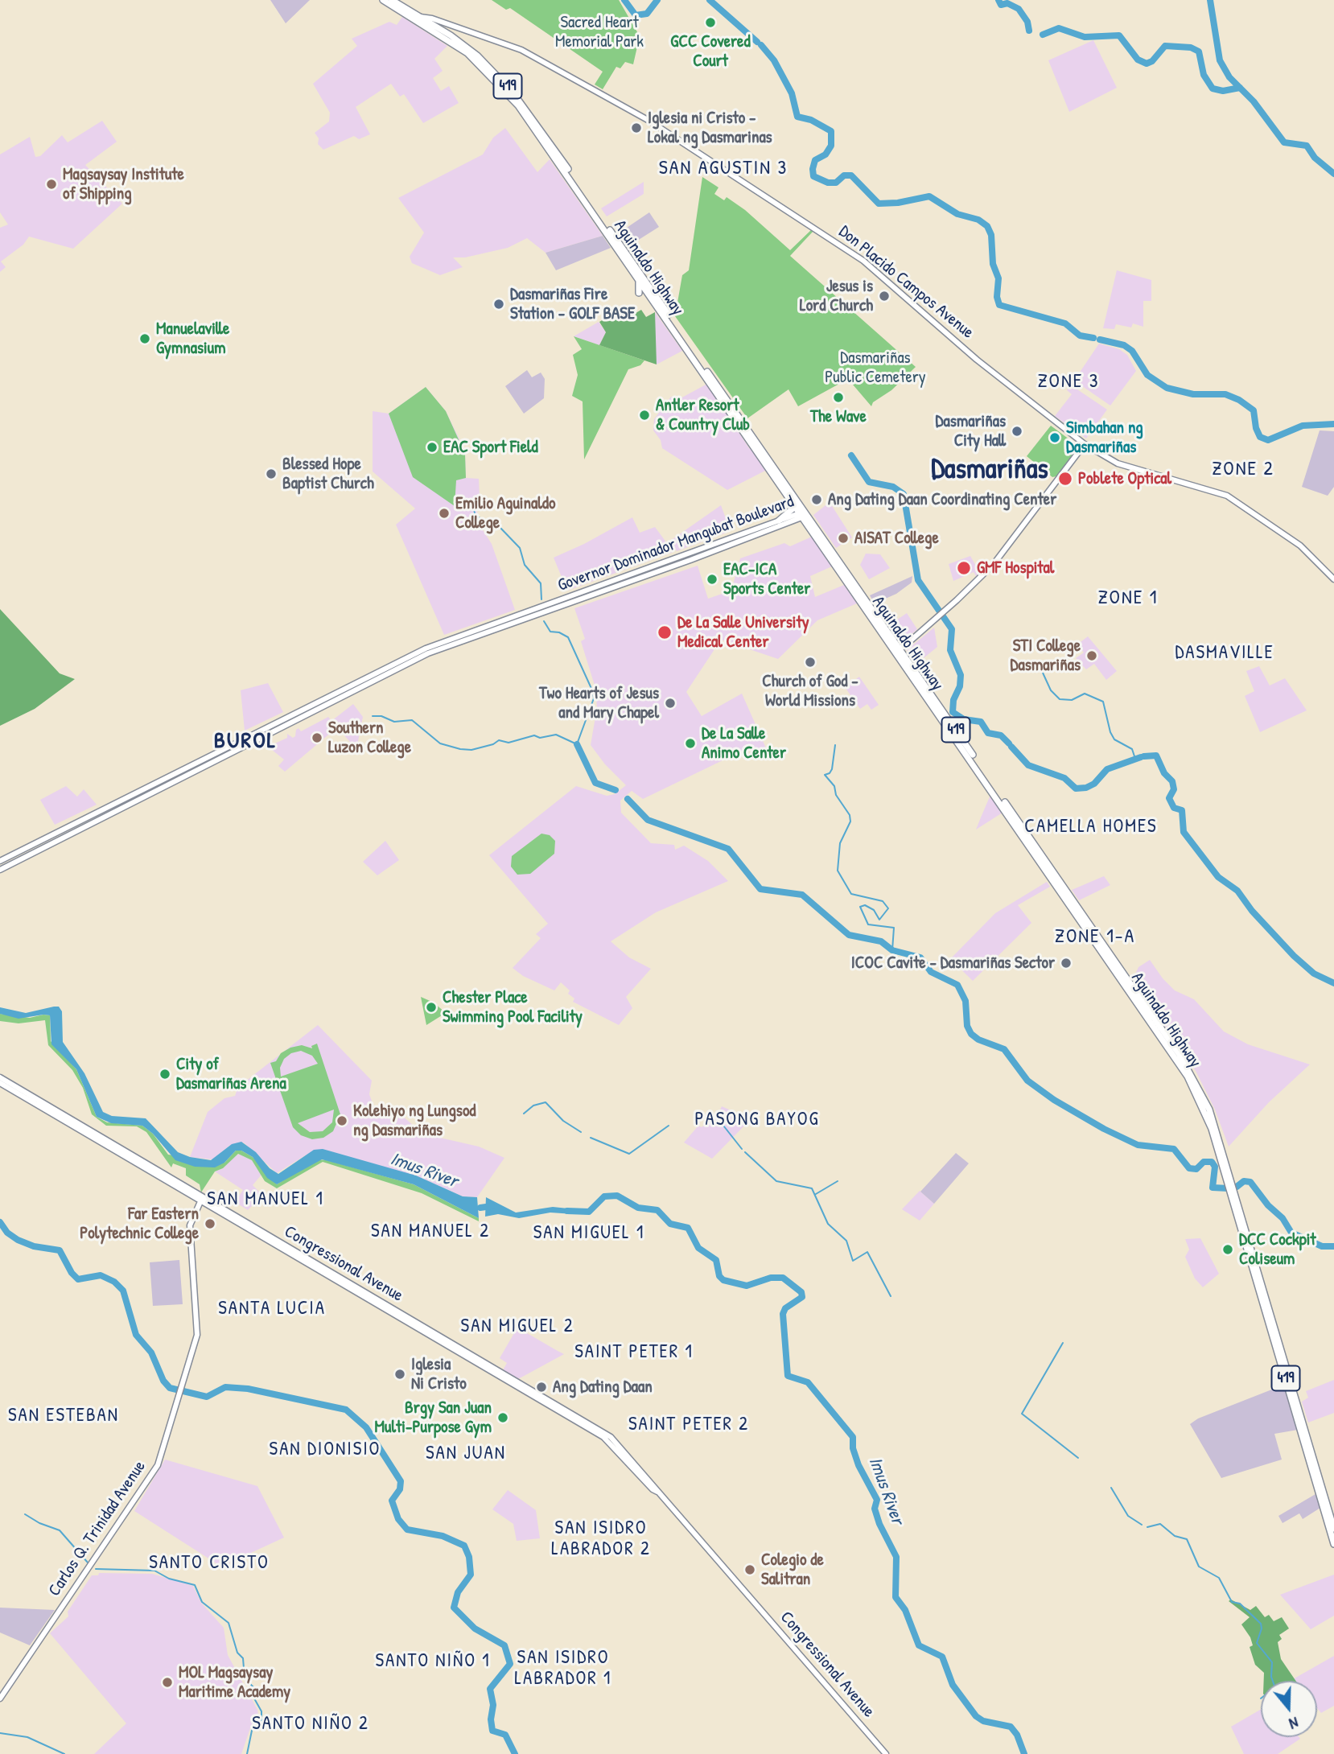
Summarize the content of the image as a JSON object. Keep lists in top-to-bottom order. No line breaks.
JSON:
{"streets":{"highway":["419","Aguinaldo Highway"],"main road":["Don Placido Campos Avenue","Governor Dominador Mangubat Boulevard","Congressional Avenue","Carlos Q. Trinidad Avenue"]},"crossings":[["Aguinaldo Highway","Don Placido Campos Avenue"],["Aguinaldo Highway","Governor Dominador Mangubat Boulevard"],["Congressional Avenue","Carlos Q. Trinidad Avenue"]],"districts":["SAN AGUSTIN 3","ZONE 3","ZONE 2","Dasmariñas","ZONE 1","DASMAVILLE","BUROL","CAMELLA HOMES","ZONE 1-A","PASONG BAYOG","SAN MANUEL 1","SAN MANUEL 2","SAN MIGUEL 1","SANTA LUCIA","SAN MIGUEL 2","SAINT PETER 1","SAN ESTEBAN","SAINT PETER 2","SAN DIONISIO","SAN JUAN","SAN ISIDRO LABRADOR 2","SANTO CRISTO","SAN ISIDRO LABRADOR 1","SANTO NIÑO 1","SANTO NIÑO 2"],"water":["Imus River"],"parks":["Sacred Heart Memorial Park","Dasmariñas Public Cemetery"],"places":["GCC Covered Court","Iglesia ni Cristo - Lokal ng Dasmarinas","Magsaysay Institute of Shipping","Jesus is Lord Church","Dasmariñas Fire Station - GOLF BASE","Manuelaville Gymnasium","The Wave","Antler Resort & Country Club","Dasmariñas City Hall","Simbahan ng Dasmariñas","EAC Sport Field","Blessed Hope Baptist Church","Poblete Optical","Ang Dating Daan Coordinating Center","Emilio Aguinaldo College","AISAT College","GMF Hospital","EAC-ICA Sports Center","De La Salle University Medical Center","STI College Dasmariñas","Church of God - World Missions","Two Hearts of Jesus and Mary Chapel","Southern Luzon College","De La Salle Animo Center","ICOC Cavite - Dasmariñas Sector","Chester Place Swimming Pool Facility","City of Dasmariñas Arena","Kolehiyo ng Lungsod ng Dasmariñas","Far Eastern Polytechnic College","DCC Cockpit Coliseum","Iglesia Ni Cristo","Ang Dating Daan","Brgy San Juan Multi-Purpose Gym","Colegio de Salitran","MOL Magsaysay Maritime Academy"],"north":"bottom"}
